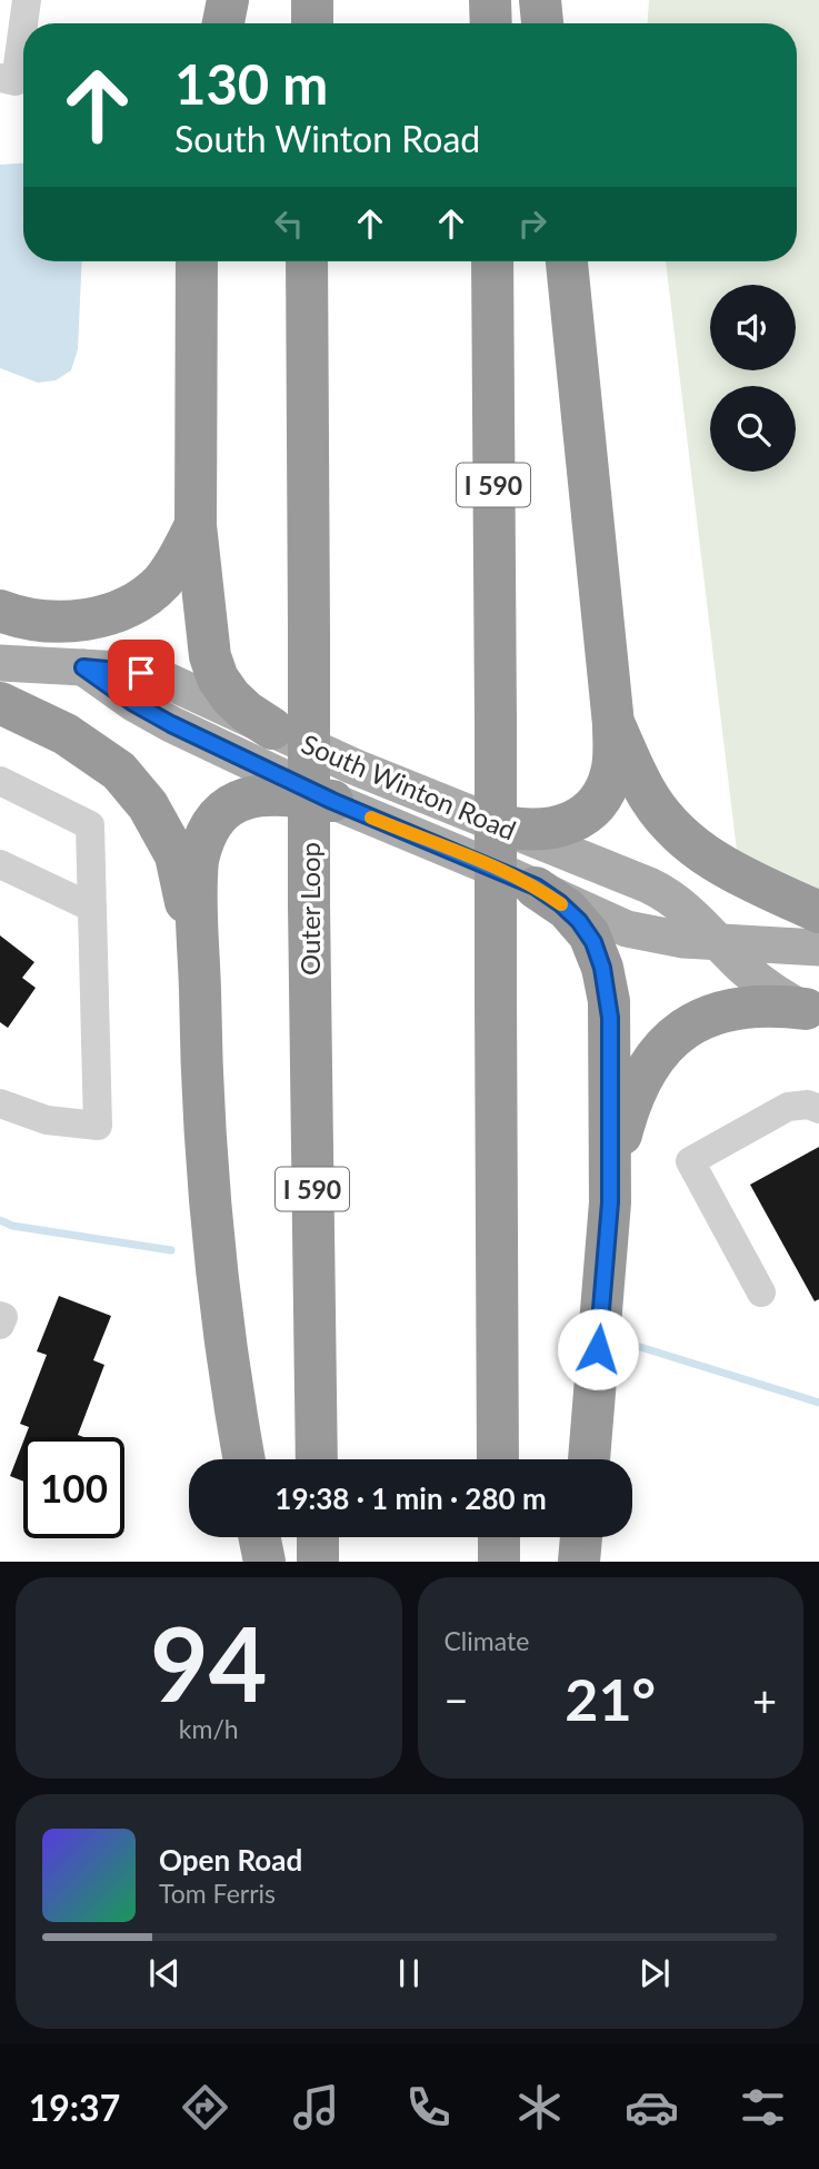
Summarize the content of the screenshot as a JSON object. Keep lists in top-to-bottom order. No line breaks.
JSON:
{"streets":{"highway":["I 590","Outer Loop"],"main road":["South Winton Road"]},"page":{"turn":["130 m","South Winton Road"],"limit":"100","trip":"19:38 · 1 min · 280 m","tile":[["94","km/h"],"Climate"],"heat":["−","21°","+"],"song":["Open Road","Tom Ferris"],"tabs":"19:37"}}
